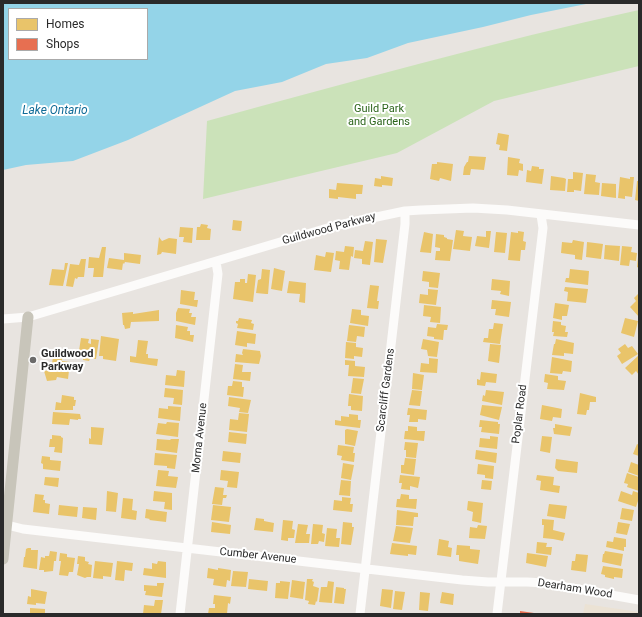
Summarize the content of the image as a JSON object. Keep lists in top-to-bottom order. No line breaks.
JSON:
{"streets":{"street":["Guildwood Parkway","Scarcliff Gardens","Poplar Road","Morna Avenue","Cumber Avenue","Dearham Wood"]},"crossings":[["Guildwood Parkway","Scarcliff Gardens"],["Guildwood Parkway","Poplar Road"],["Guildwood Parkway","Morna Avenue"],["Scarcliff Gardens","Cumber Avenue"],["Poplar Road","Cumber Avenue"],["Poplar Road","Dearham Wood"],["Morna Avenue","Cumber Avenue"],["Cumber Avenue","Dearham Wood"]],"water":["Lake Ontario"],"parks":["Guild Park and Gardens"],"places":["Guildwood Parkway"],"legend":["Homes","Shops"]}
